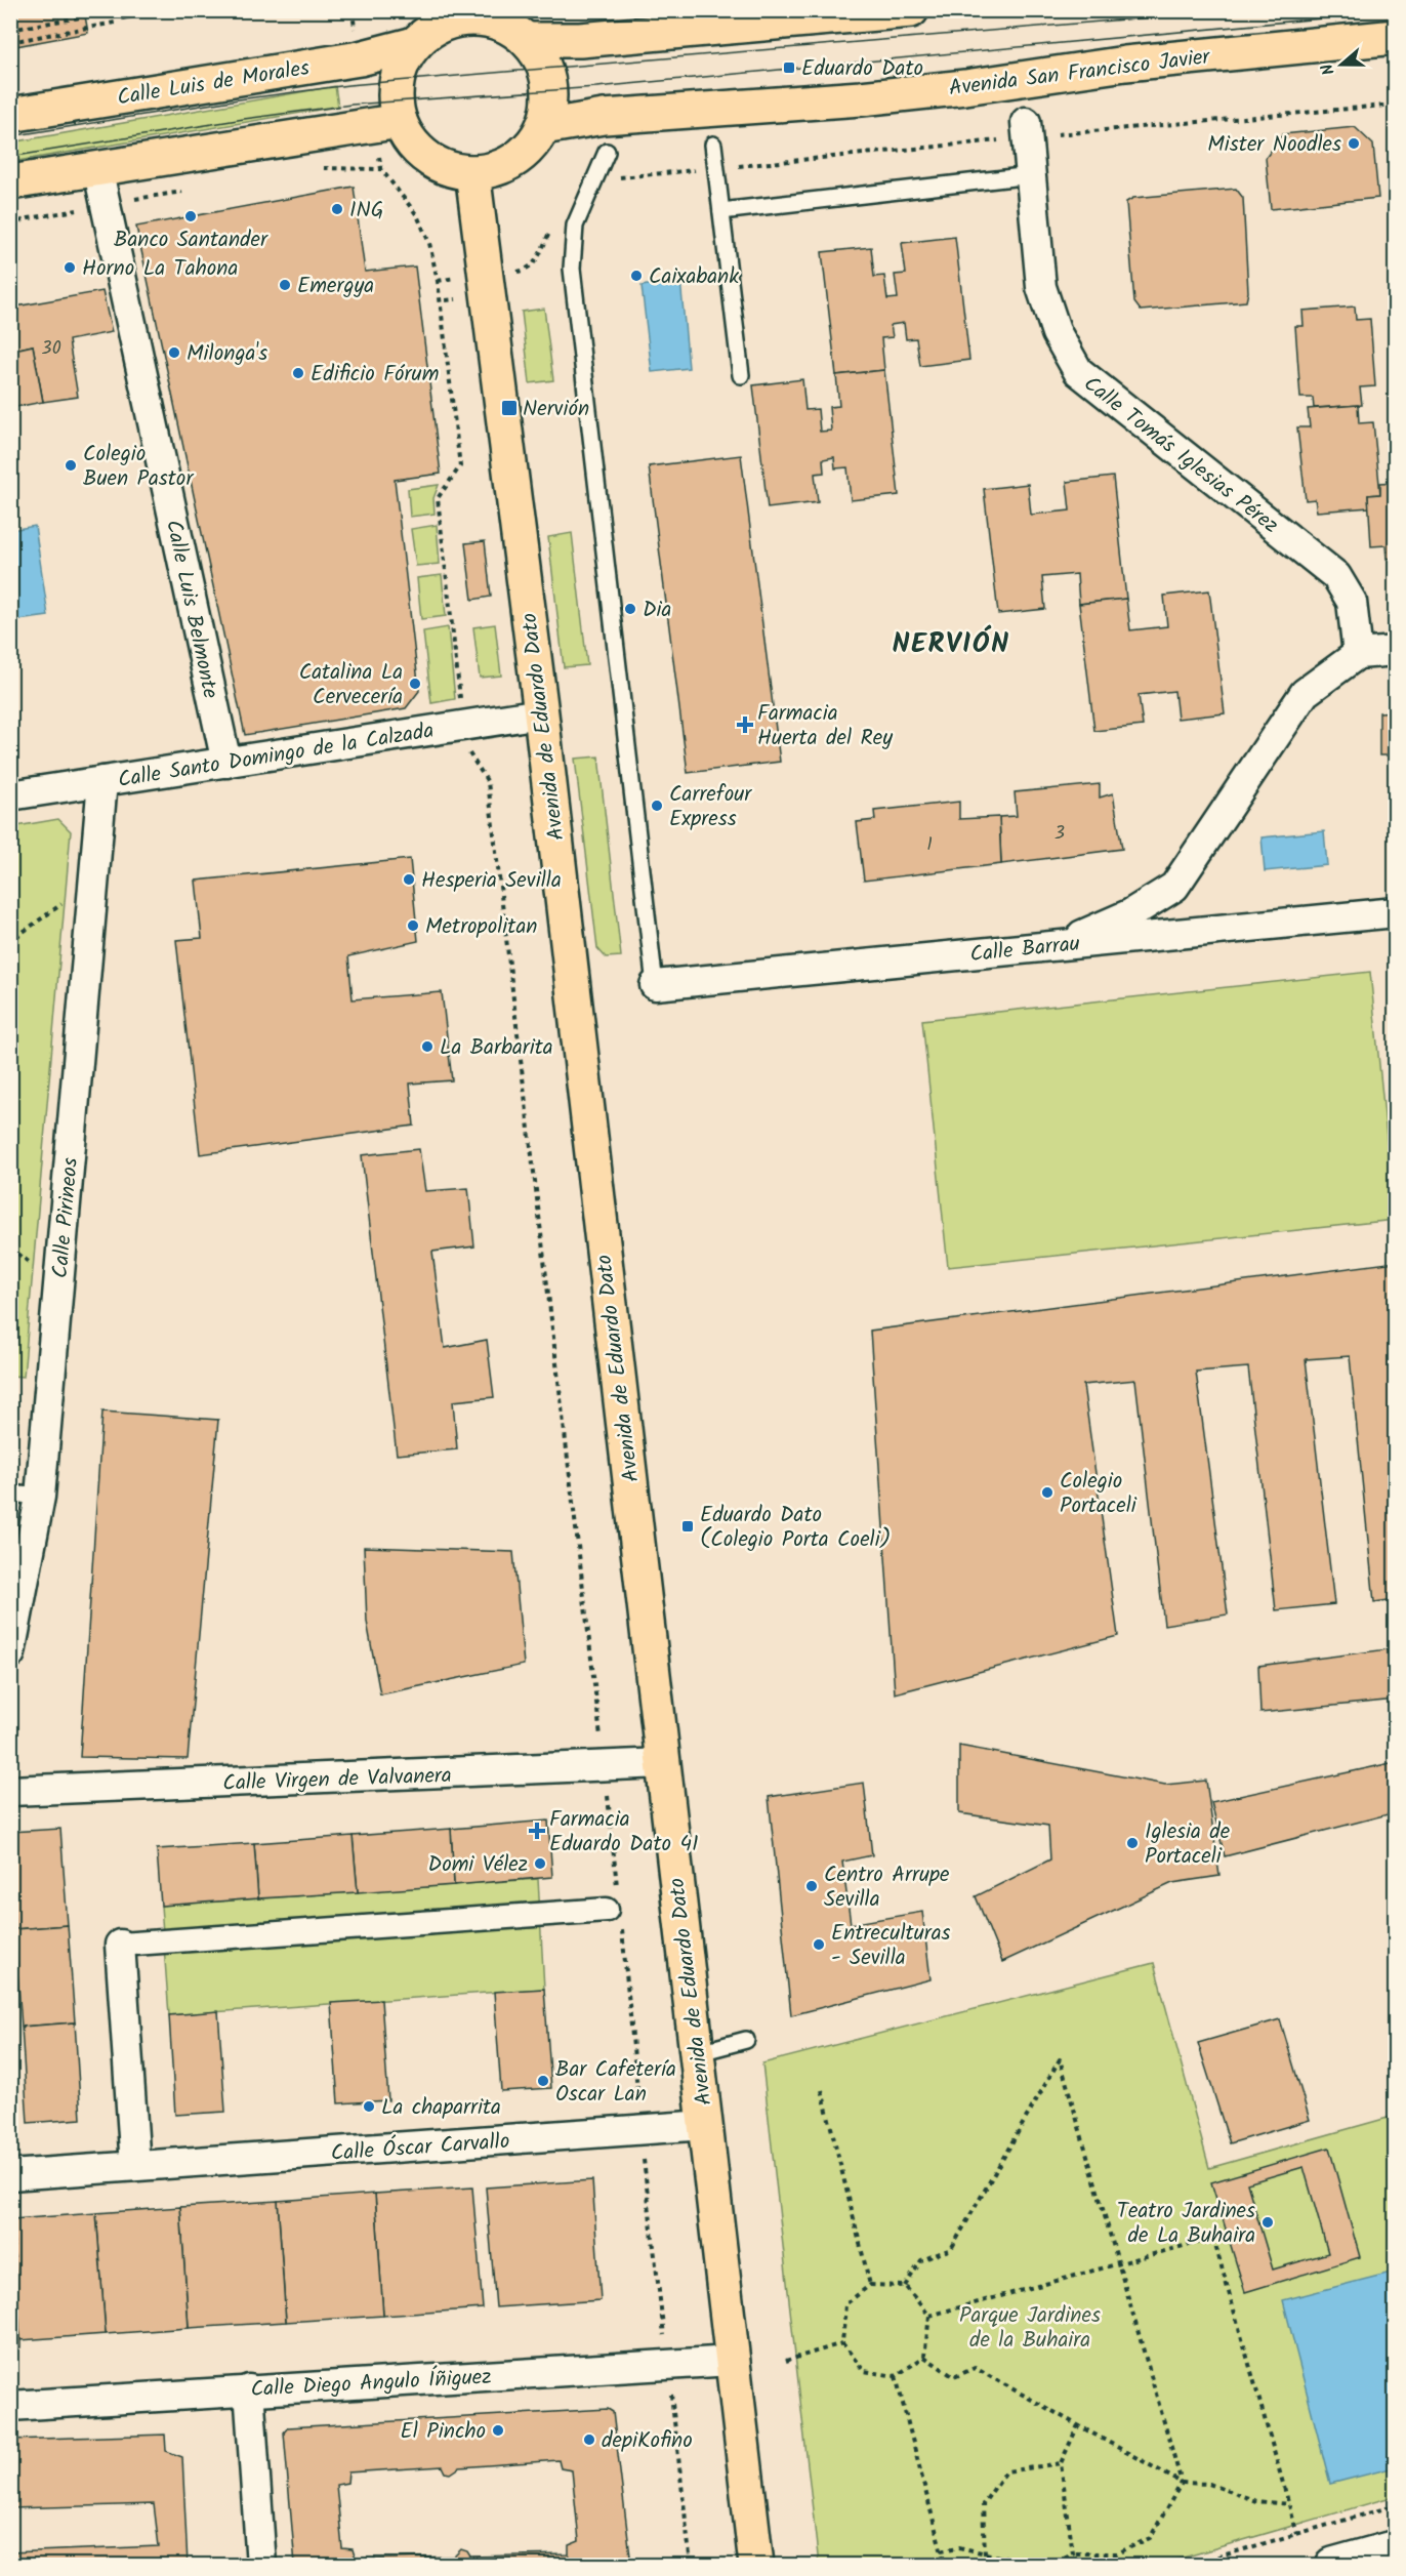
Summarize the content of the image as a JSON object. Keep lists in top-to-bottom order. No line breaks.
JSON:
{"streets":{"main road":["Avenida San Francisco Javier","Calle Luis de Morales","Avenida de Eduardo Dato"],"street":["Calle Tomás Iglesias Pérez","Calle Luis Belmonte","Calle Santo Domingo de la Calzada","Calle Barrau","Calle Pirineos","Calle Virgen de Valvanera","Calle Óscar Carvallo","Calle Diego Angulo Íñiguez"]},"crossings":[["Avenida San Francisco Javier","Calle Luis de Morales"],["Avenida San Francisco Javier","Avenida de Eduardo Dato"],["Calle Luis de Morales","Avenida de Eduardo Dato"],["Calle Luis Belmonte","Calle Santo Domingo de la Calzada"],["Avenida de Eduardo Dato","Calle Santo Domingo de la Calzada"],["Avenida de Eduardo Dato","Calle Virgen de Valvanera"],["Avenida de Eduardo Dato","Calle Óscar Carvallo"],["Avenida de Eduardo Dato","Calle Diego Angulo Íñiguez"],["Calle Santo Domingo de la Calzada","Calle Pirineos"]],"districts":["NERVIÓN"],"parks":["Parque Jardines de la Buhaira"],"places":{"transit":["Eduardo Dato","Nervión","Eduardo Dato (Colegio Porta Coeli)"],"other":["Mister Noodles","ING","Banco Santander","Horno La Tahona","Caixabank","Emergya","Milonga's","Edificio Fórum","Colegio Buen Pastor","Dia","Catalina La Cervecería","Carrefour Express","Hesperia Sevilla","Metropolitan","La Barbarita","Colegio Portaceli","Iglesia de Portaceli","Domi Vélez","Centro Arrupe Sevilla","Entreculturas - Sevilla","Bar Cafetería Oscar Lan","La chaparrita","Teatro Jardines de La Buhaira","El Pincho","depiKofino"],"health":["Farmacia Huerta del Rey","Farmacia Eduardo Dato 41"]},"house_numbers":["30","3","1"],"north":"left"}
